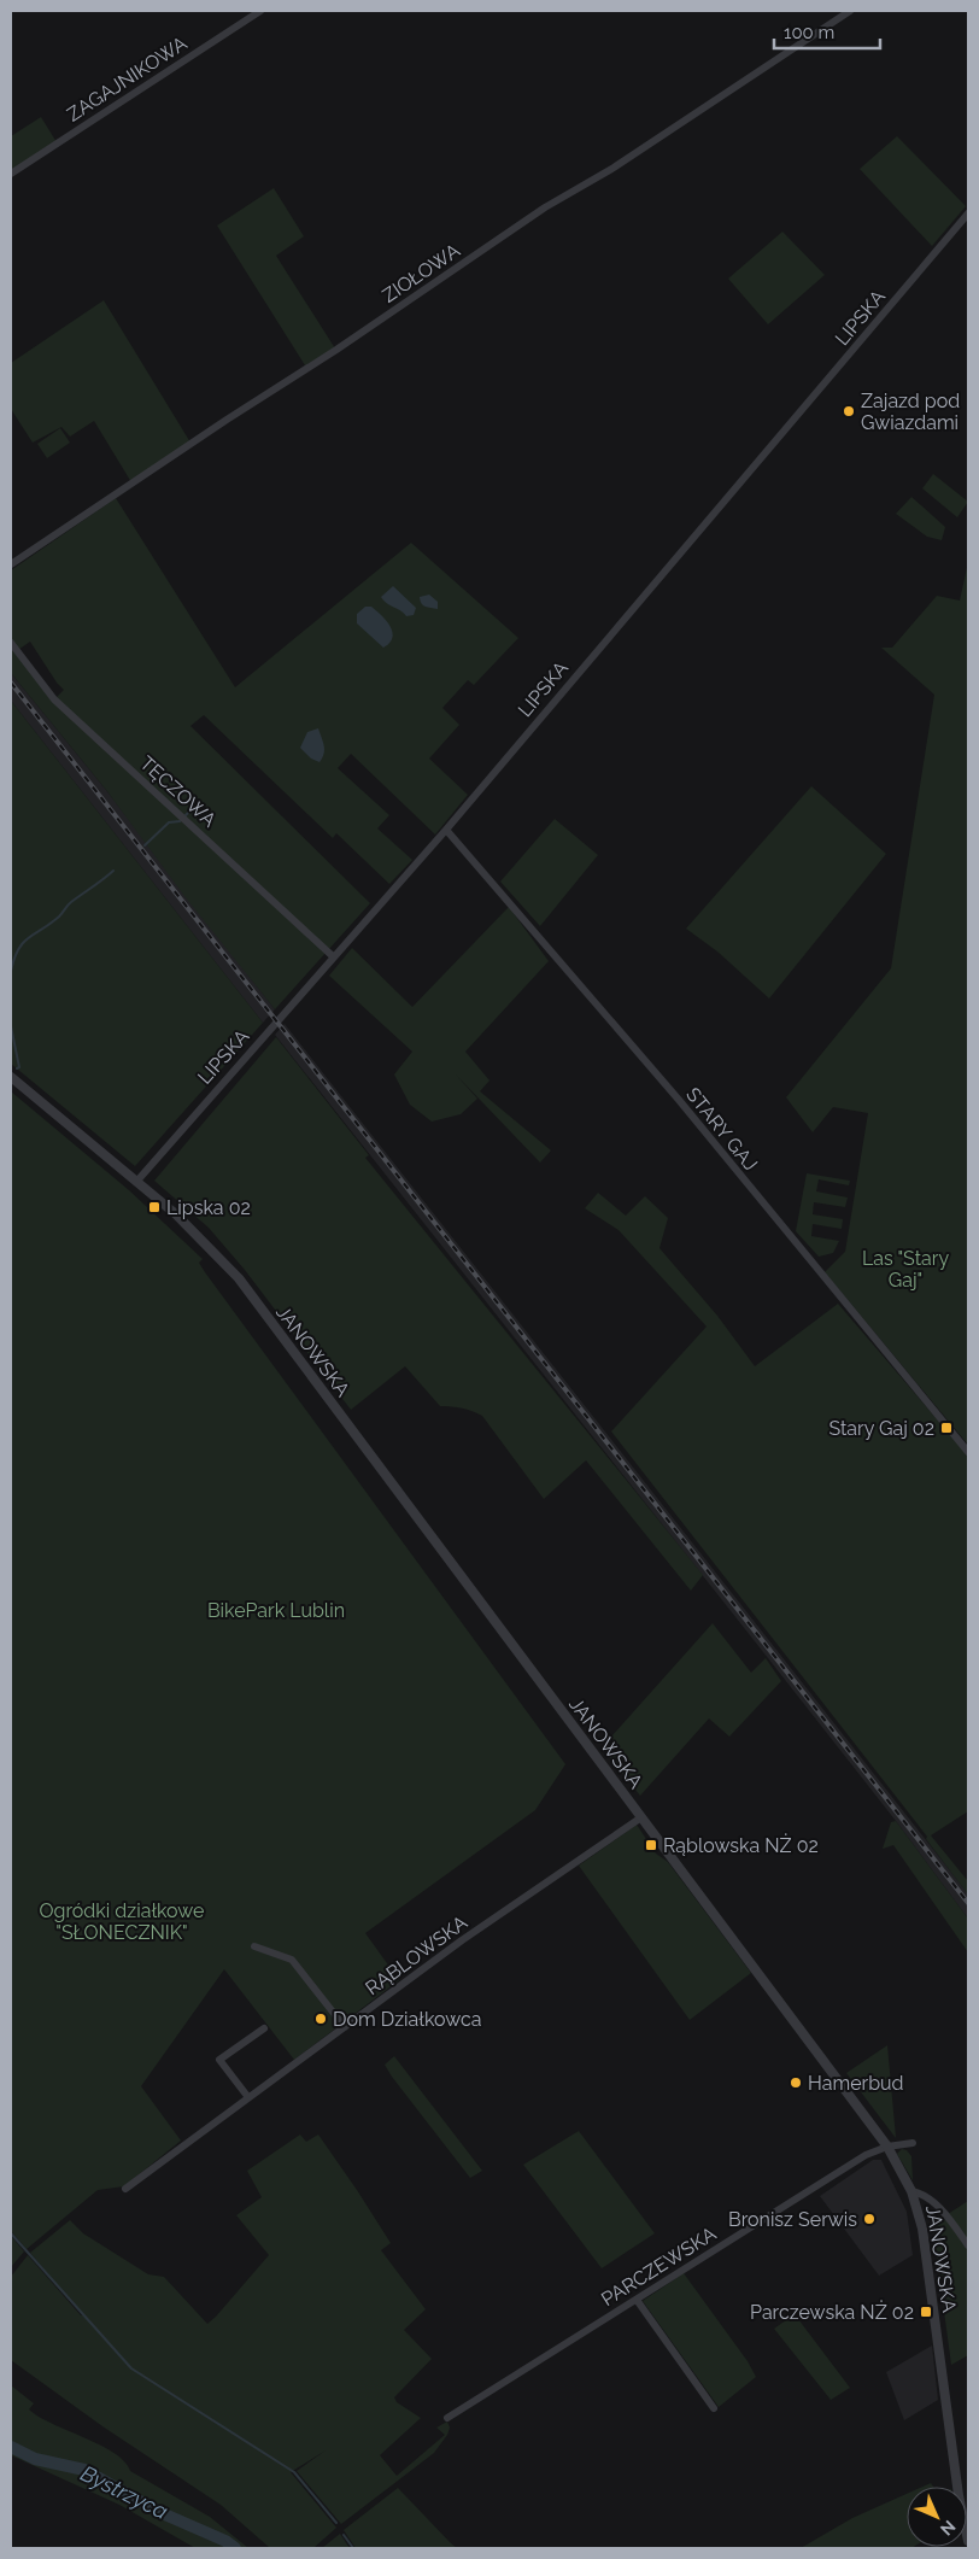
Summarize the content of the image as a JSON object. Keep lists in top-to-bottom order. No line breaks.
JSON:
{"streets":{"street":["ZAGAJNIKOWA","ZIOŁOWA","LIPSKA","TĘCZOWA","STARY GAJ","JANOWSKA","RĄBLOWSKA","PARCZEWSKA"]},"crossings":[["LIPSKA","TĘCZOWA"],["LIPSKA","STARY GAJ"],["LIPSKA","JANOWSKA"],["JANOWSKA","RĄBLOWSKA"],["JANOWSKA","PARCZEWSKA"]],"water":["Bystrzyca"],"parks":["Las \"Stary Gaj\"","BikePark Lublin","Ogródki działkowe \"SŁONECZNIK\""],"places":{"other":["Zajazd pod Gwiazdami","Dom Działkowca","Hamerbud","Bronisz Serwis"],"transit":["Lipska 02","Stary Gaj 02","Rąblowska NŻ 02","Parczewska NŻ 02"]},"scale_bar":"100 m","north":"bottom right"}
